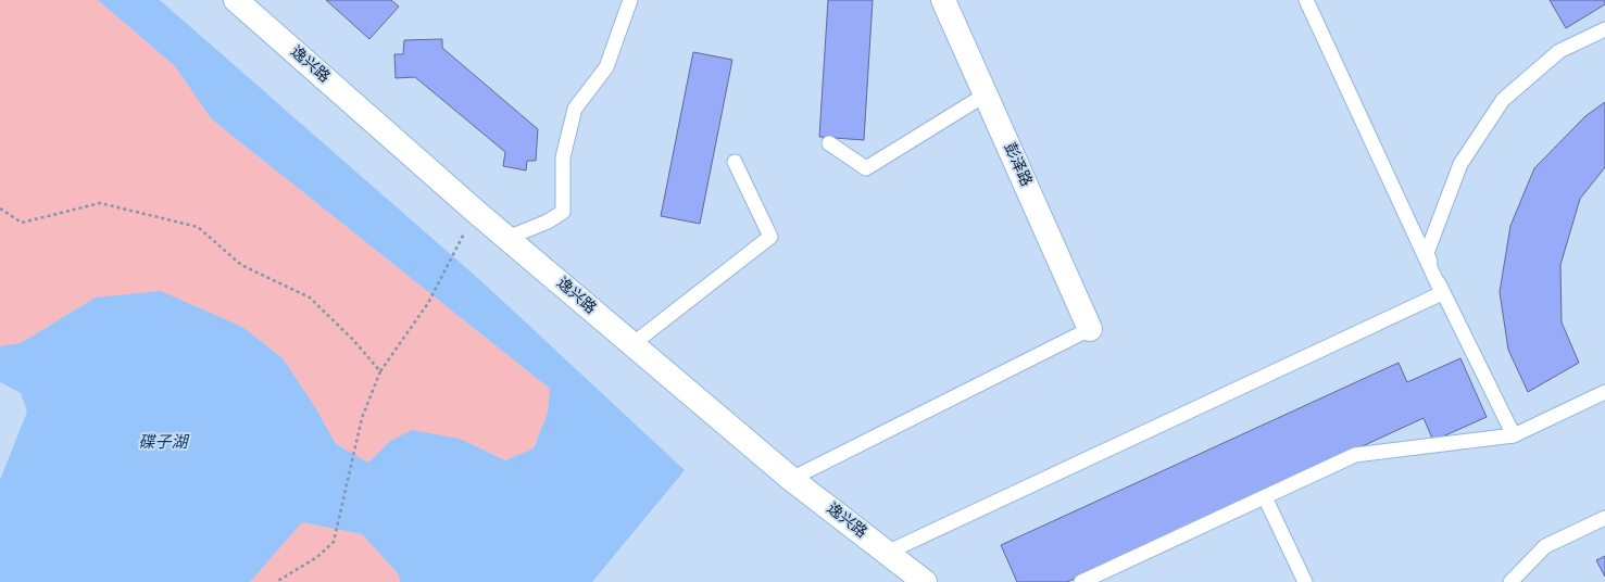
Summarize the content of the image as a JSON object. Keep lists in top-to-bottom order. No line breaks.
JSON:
{"streets":{"street":["逸兴路","彭泽路"]},"water":["碟子湖"]}
